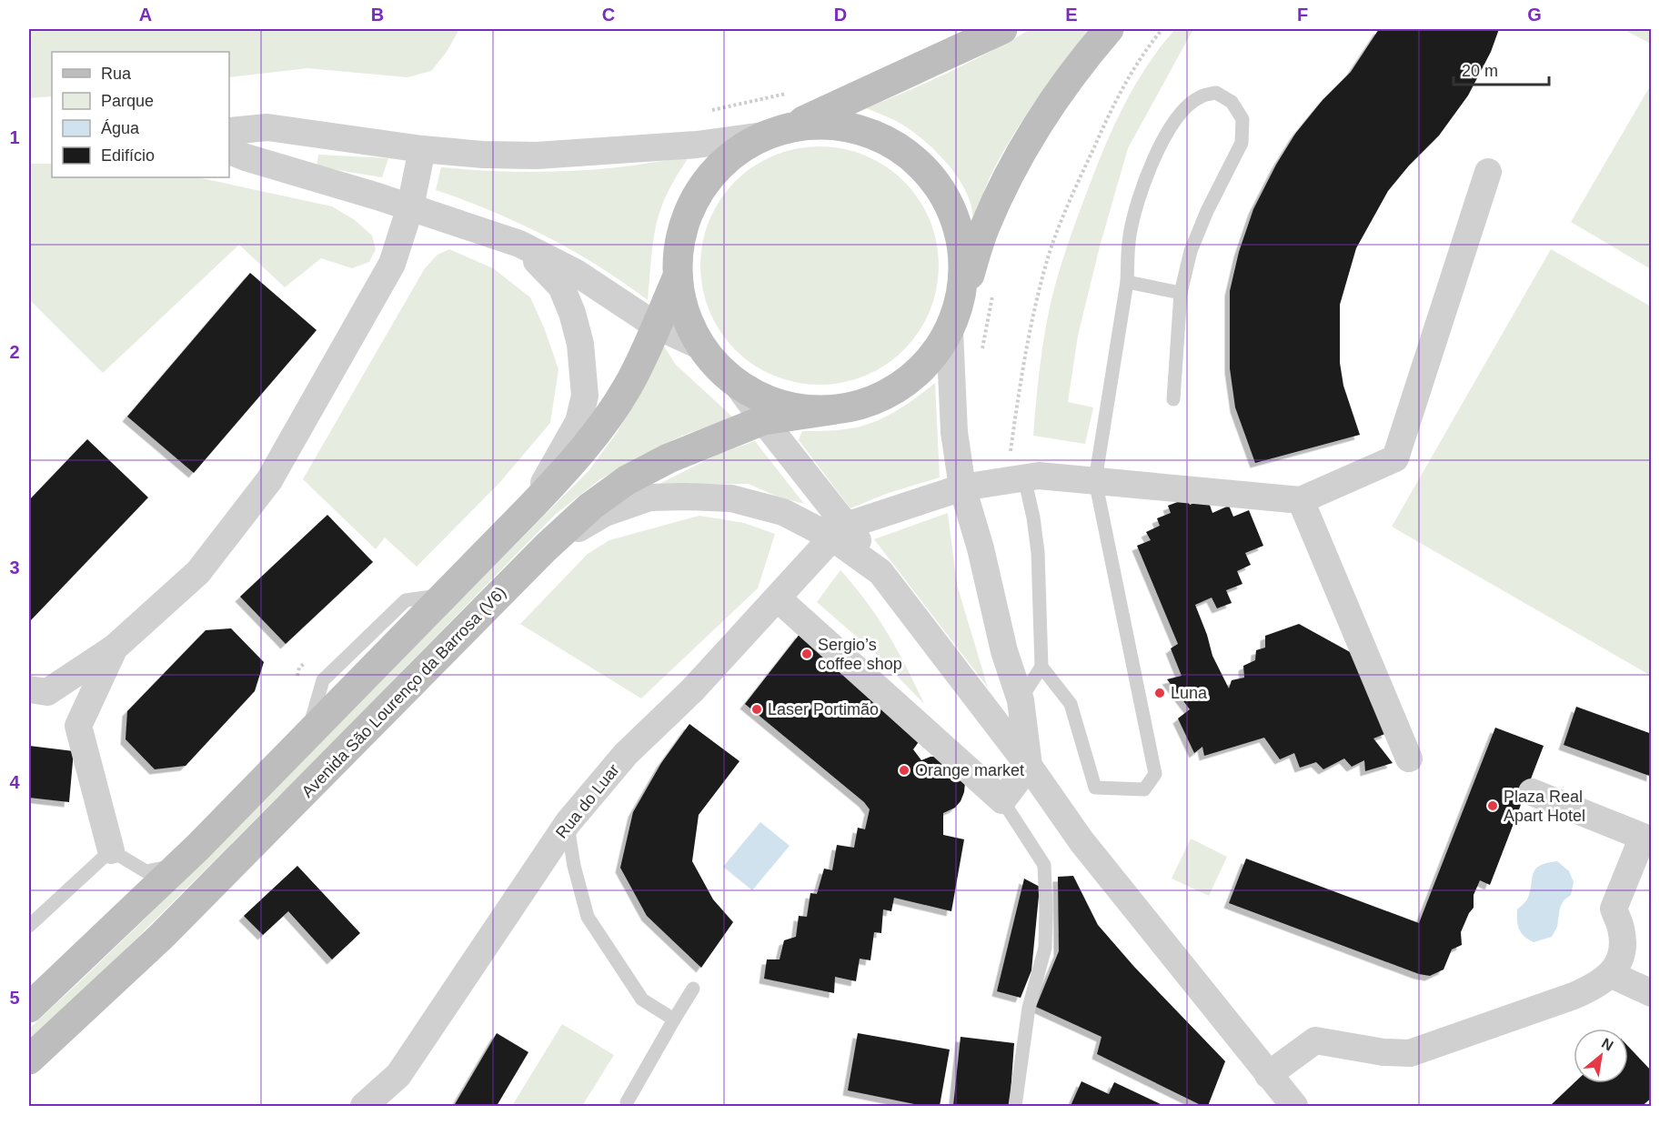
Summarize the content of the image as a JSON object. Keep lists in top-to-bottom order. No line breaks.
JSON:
{"streets":{"main road":["Avenida São Lourenço da Barrosa (V6)"],"street":["Rua do Luar"]},"places":["Sergio’s coffee shop","Luna","Laser Portimão","Orange market","Plaza Real Apart Hotel"],"legend":["Rua","Parque","Água","Edifício"],"scale_bar":"20 m","north":"top right","grid":{"columns":["A","B","C","D","E","F","G"],"rows":["1","2","3","4","5"]}}
